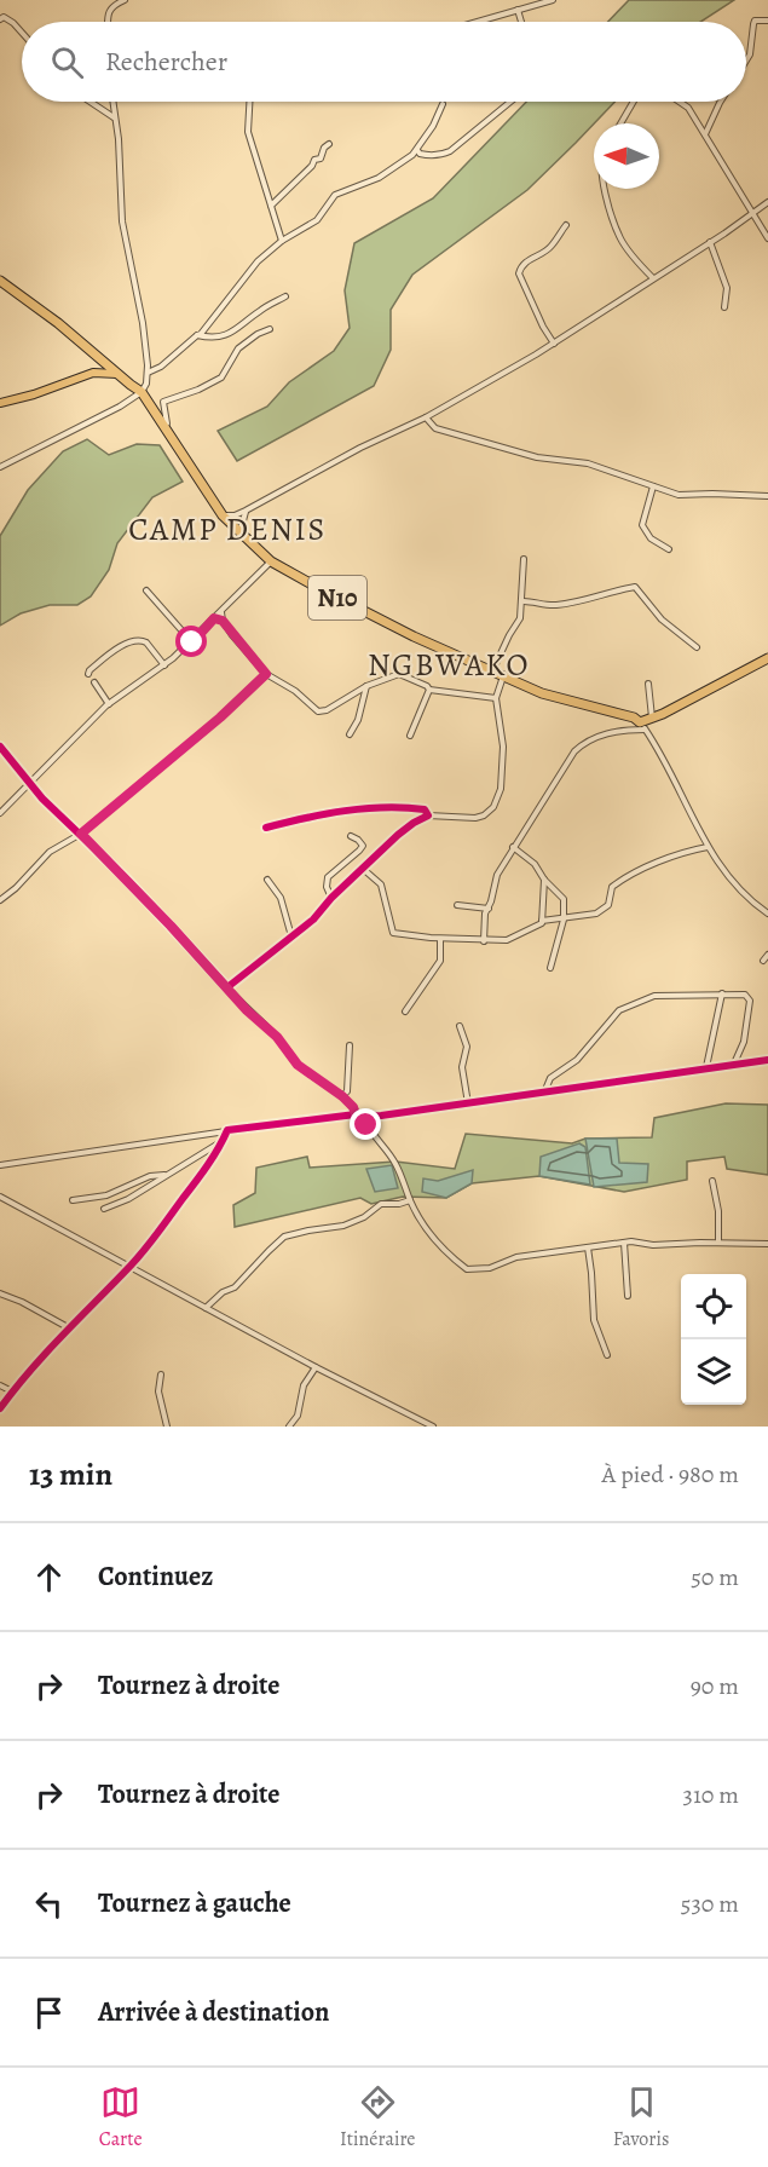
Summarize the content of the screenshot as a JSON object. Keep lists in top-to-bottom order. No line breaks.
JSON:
{"streets":{"highway":["N10"]},"districts":["CAMP DENIS","NGBWAKO"],"north":"left","page":{"search":"Rechercher","heading":["13 min","À pied · 980 m"],"list":[["Continuez","50 m"],["Tournez à droite","90 m"],["Tournez à droite","310 m"],["Tournez à gauche","530 m"],"Arrivée à destination"],"nav":["Carte","Itinéraire","Favoris"]}}
